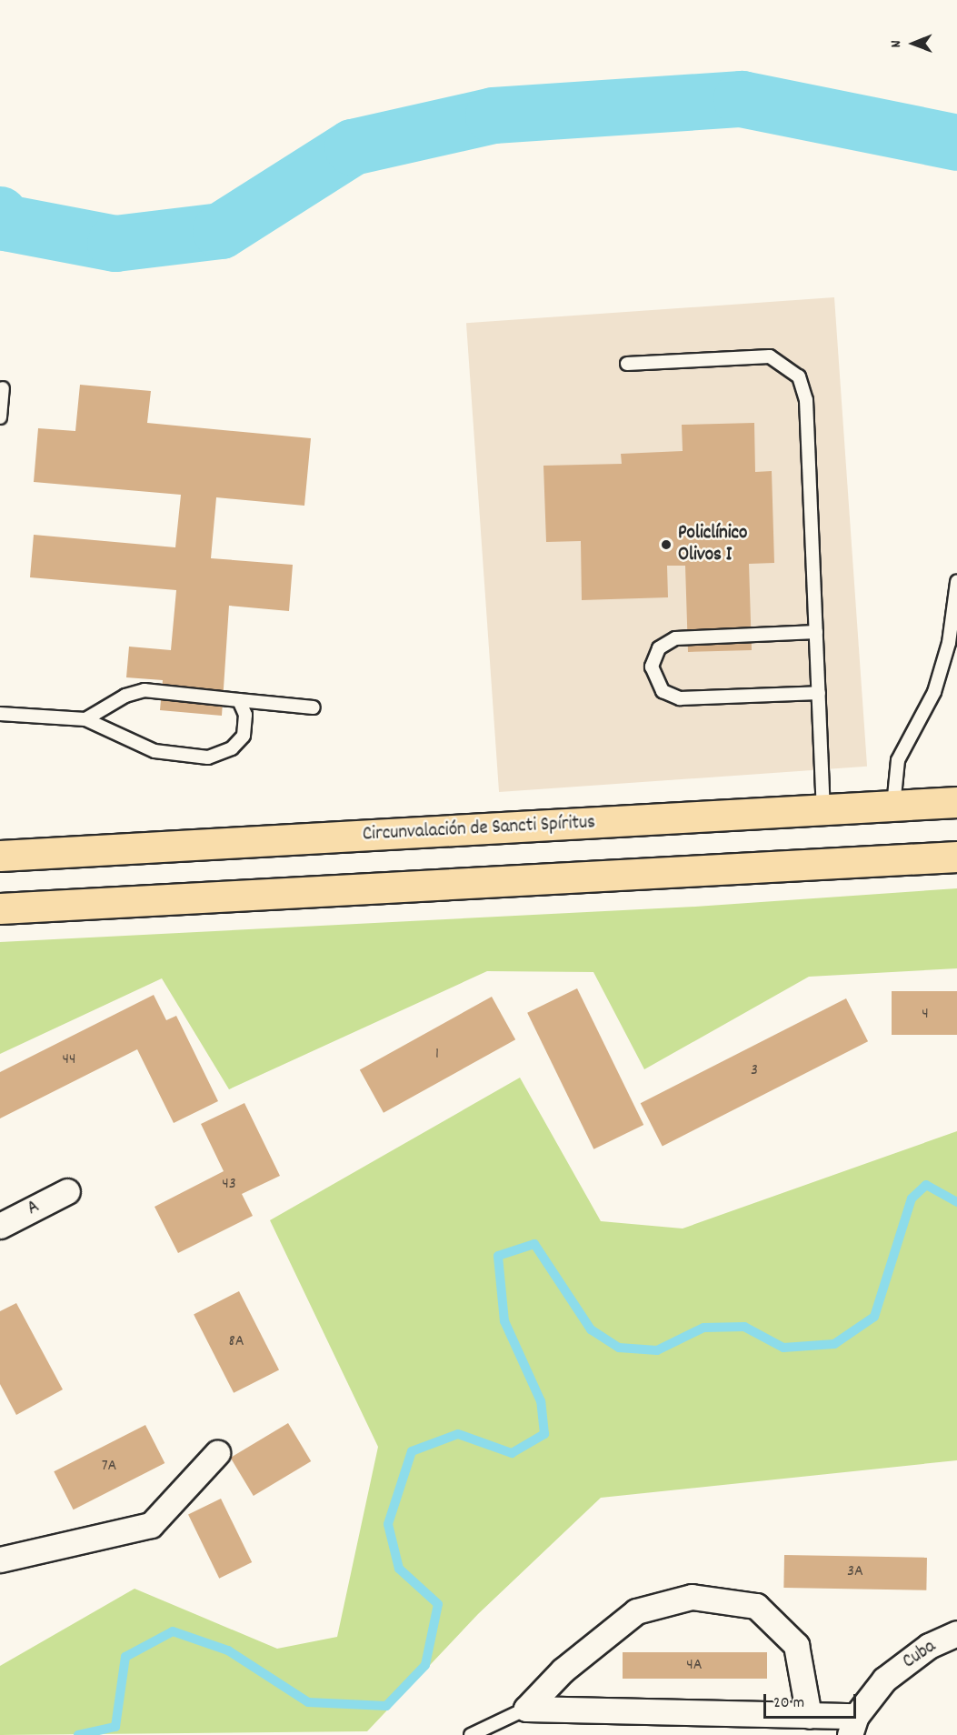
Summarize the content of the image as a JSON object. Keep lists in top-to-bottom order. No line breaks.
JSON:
{"streets":{"highway":["Circunvalación de Sancti Spíritus"],"street":["A","Cuba"]},"places":["Policlínico Olivos I"],"house_numbers":["4","1","44","3","43","8A","7A","3A","4A"],"scale_bar":"20 m","north":"left"}
